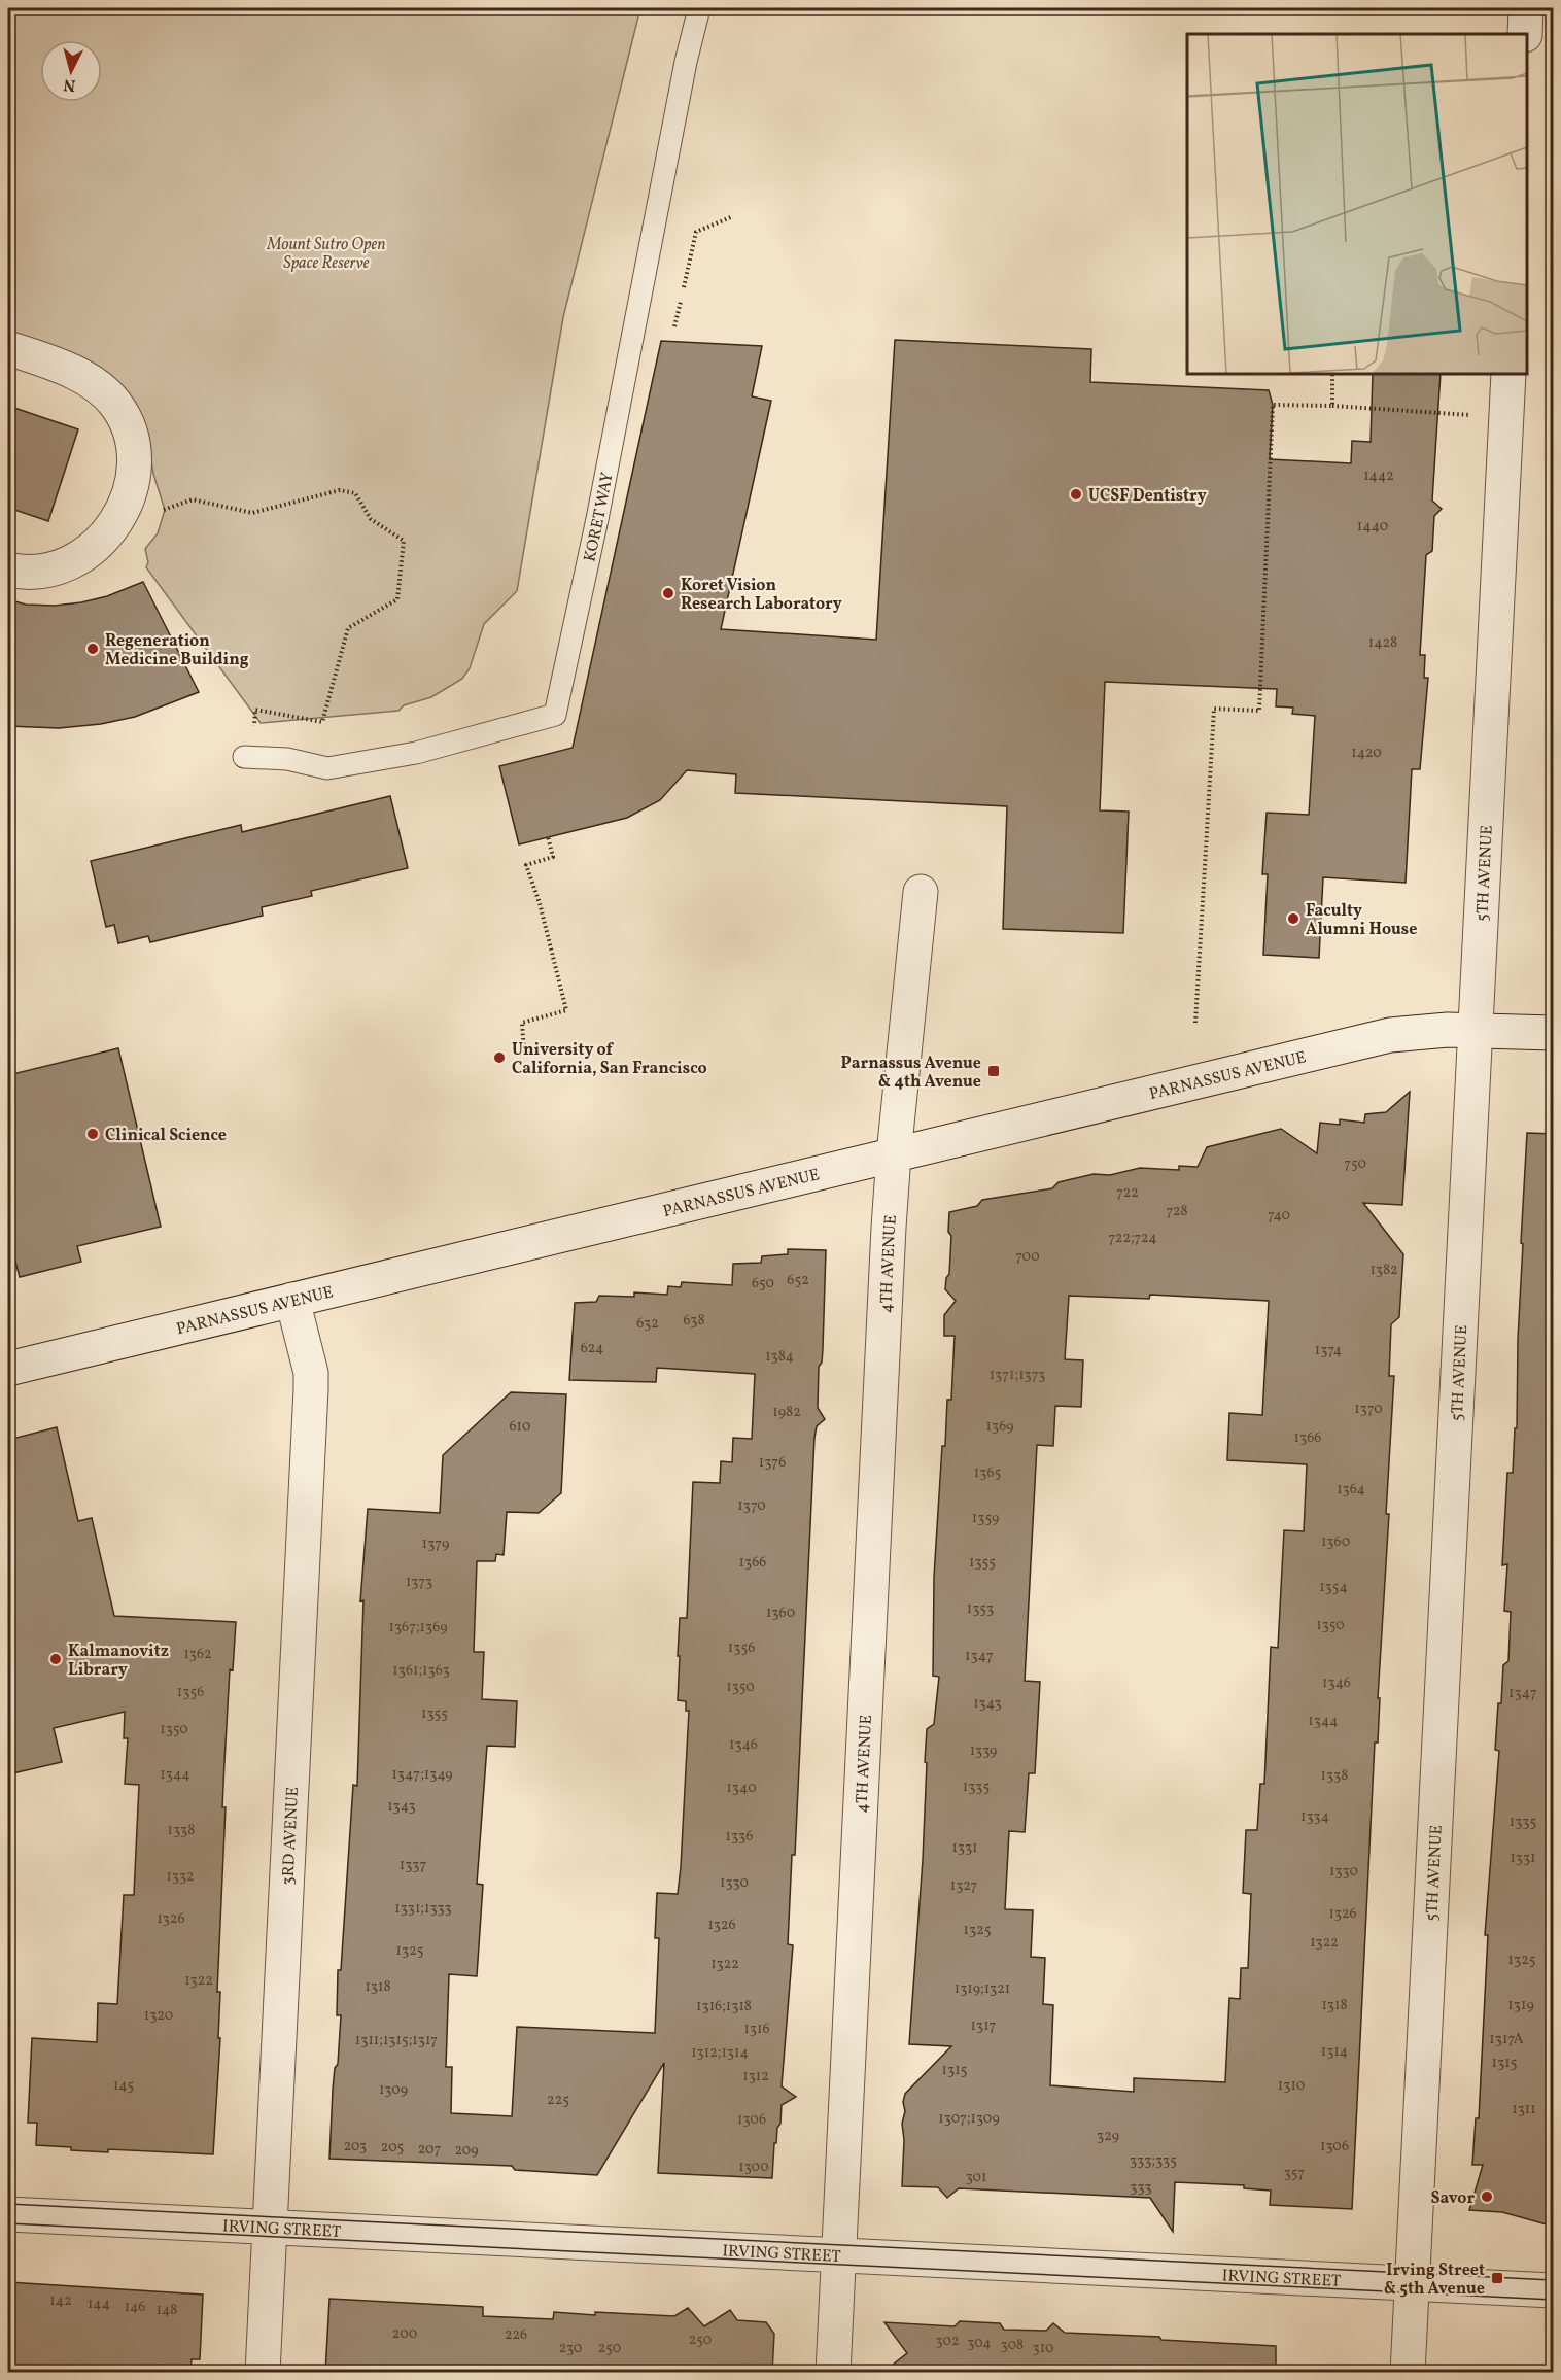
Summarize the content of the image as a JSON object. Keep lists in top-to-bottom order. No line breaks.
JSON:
{"streets":{"street":["5TH AVENUE","PARNASSUS AVENUE","4TH AVENUE","3RD AVENUE","IRVING STREET"],"lane":["KORET WAY"]},"crossings":[["5TH AVENUE","PARNASSUS AVENUE"],["5TH AVENUE","IRVING STREET"],["PARNASSUS AVENUE","4TH AVENUE"],["PARNASSUS AVENUE","3RD AVENUE"],["4TH AVENUE","IRVING STREET"],["3RD AVENUE","IRVING STREET"]],"parks":["Mount Sutro Open Space Reserve"],"places":{"other":["UCSF Dentistry","Koret Vision Research Laboratory","Regeneration Medicine Building","Faculty Alumni House","University of California, San Francisco","Clinical Science","Kalmanovitz Library","Savor"],"transit":["Parnassus Avenue & 4th Avenue","Irving Street & 5th Avenue"]},"house_numbers":["1442","1440","1428","1420","750","722","728","740","722;724","700","1382","652","650","638","632","624","1374","1384","1371;1373","1370","1982","610","1369","1366","1376","1365","1364","1370","1359","1360","1379","1366","1355","1373","1354","1353","1360","1350","1367;1369","1356","1362","1347","1361;1363","1346","1350","1356","1347","1343","1355","1344","1350","1346","1339","1344","1347;1349","1338","1335","1340","1343","1334","1335","1338","1336","1331","1331","1337","1330","1332","1330","1327","1331;1333","1326","1326","1326","1325","1322","1325","1325","1322","1322","1318","1319;1321","1318","1319","1316;1318","1320","1317","1316","1317A","1311;1315;1317","1314","1312;1314","1315","1315","1312","145","1310","1309","225","1311","1307;1309","1306","329","203","1306","205","207","209","333;335","1300","357","301","333","142","144","146","148","200","226","250","302","304","308","230","250","310"],"north":"bottom"}
